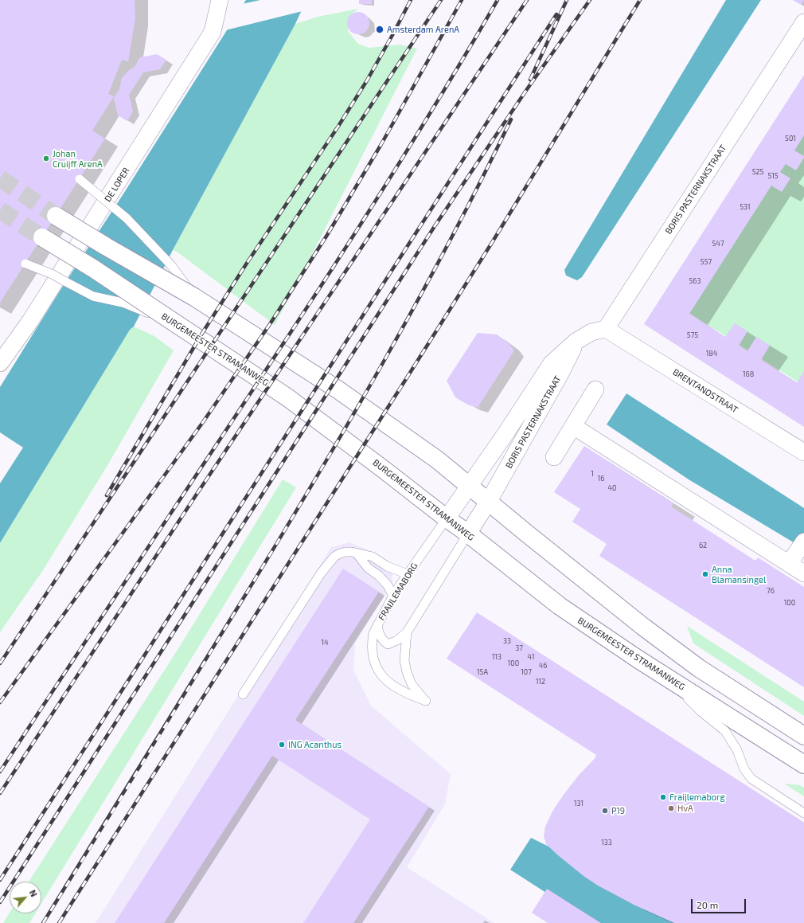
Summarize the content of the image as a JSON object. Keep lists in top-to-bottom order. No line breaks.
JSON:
{"streets":{"main road":["BURGEMEESTER STRAMANWEG"],"street":["DE LOPER","BORIS PASTERNAKSTRAAT","BRENTANOSTRAAT"],"lane":["FRAIJLEMABORG"]},"crossings":[["BORIS PASTERNAKSTRAAT","BURGEMEESTER STRAMANWEG"],["BORIS PASTERNAKSTRAAT","BRENTANOSTRAAT"],["BORIS PASTERNAKSTRAAT","FRAIJLEMABORG"],["BURGEMEESTER STRAMANWEG","FRAIJLEMABORG"]],"places":["Amsterdam ArenA","Johan Cruijff ArenA","Anna Blamansingel","ING Acanthus","Fraijlemaborg","HvA","P19"],"house_numbers":["501","525","515","531","547","557","563","575","184","168","1","16","40","62","76","100","33","14","37","113","41","100","46","15A","107","112","131","133"],"scale_bar":"20 m","north":"top right"}
